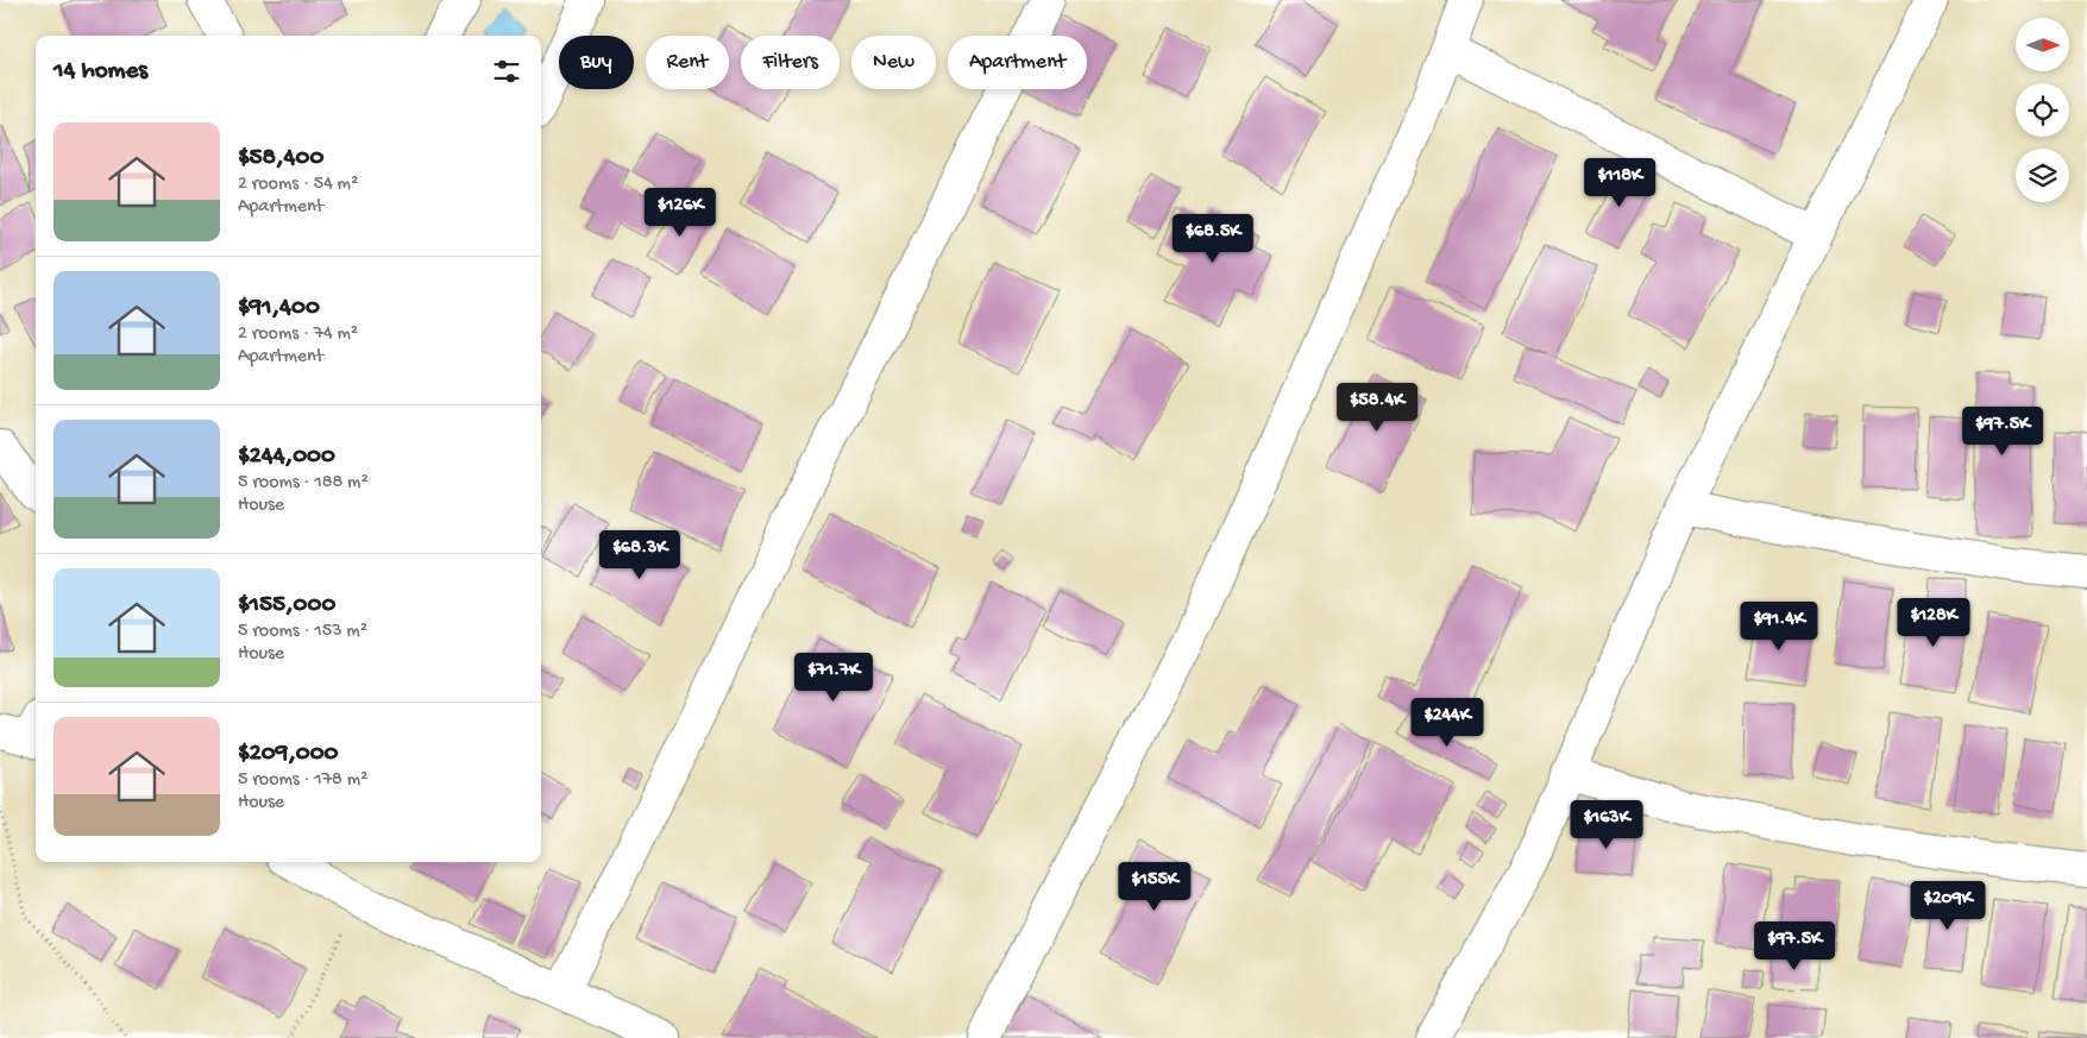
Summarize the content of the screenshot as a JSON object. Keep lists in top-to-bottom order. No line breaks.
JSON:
{"north":"right","page":{"chip":["Buy","Rent","Filters","New","Apartment"],"heading":"14 homes","list":[{"name":"$58,400","note":"2 rooms · 54 m² · Apartment"},{"name":"$91,400","note":"2 rooms · 74 m² · Apartment"},{"name":"$244,000","note":"5 rooms · 188 m² · House"},{"name":"$155,000","note":"5 rooms · 153 m² · House"},{"name":"$209,000","note":"5 rooms · 178 m² · House"}],"price":["$118K","$126K","$68.5K","$58.4K","$97.5K","$68.3K","$128K","$91.4K","$71.7K","$244K","$163K","$155K","$209K","$97.5K"]}}
